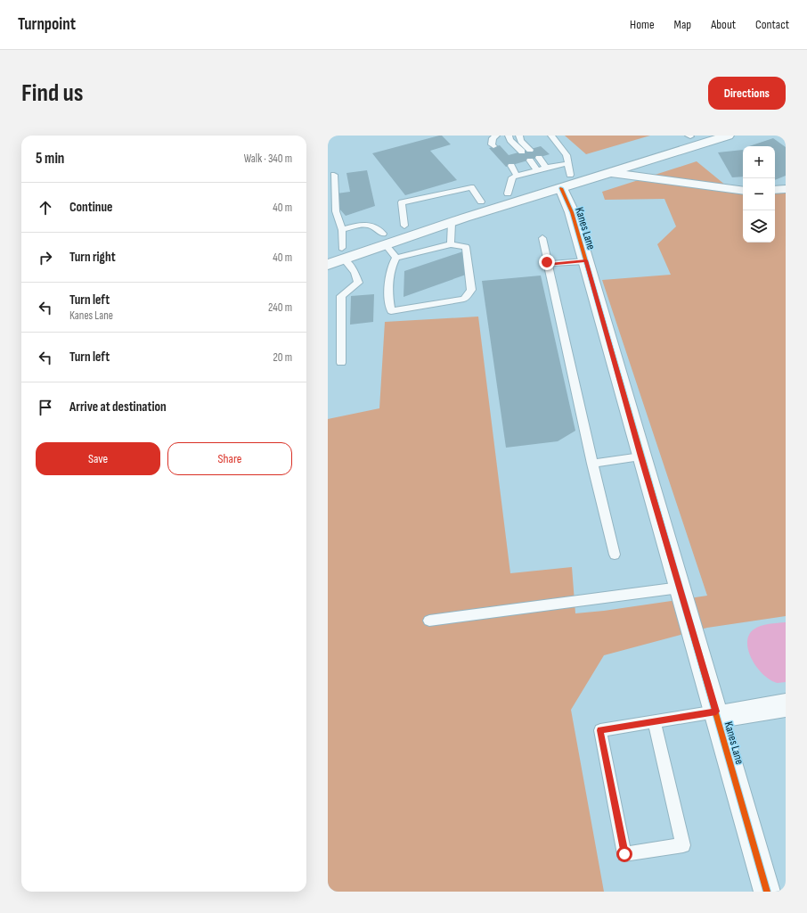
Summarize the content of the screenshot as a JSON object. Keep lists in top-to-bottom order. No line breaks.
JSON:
{"streets":{"main road":["Kanes Lane"]},"page":{"header":"Turnpoint","nav":["Home","Map","About","Contact"],"buttons":["Directions",["Save","Share"]],"title":"Find us","heading":["5 min","Walk · 340 m"],"map_buttons":["+","−"],"list":[["Continue","40 m"],["Turn right","40 m"],["Turn left","Kanes Lane","240 m"],["Turn left","20 m"],"Arrive at destination"]}}
